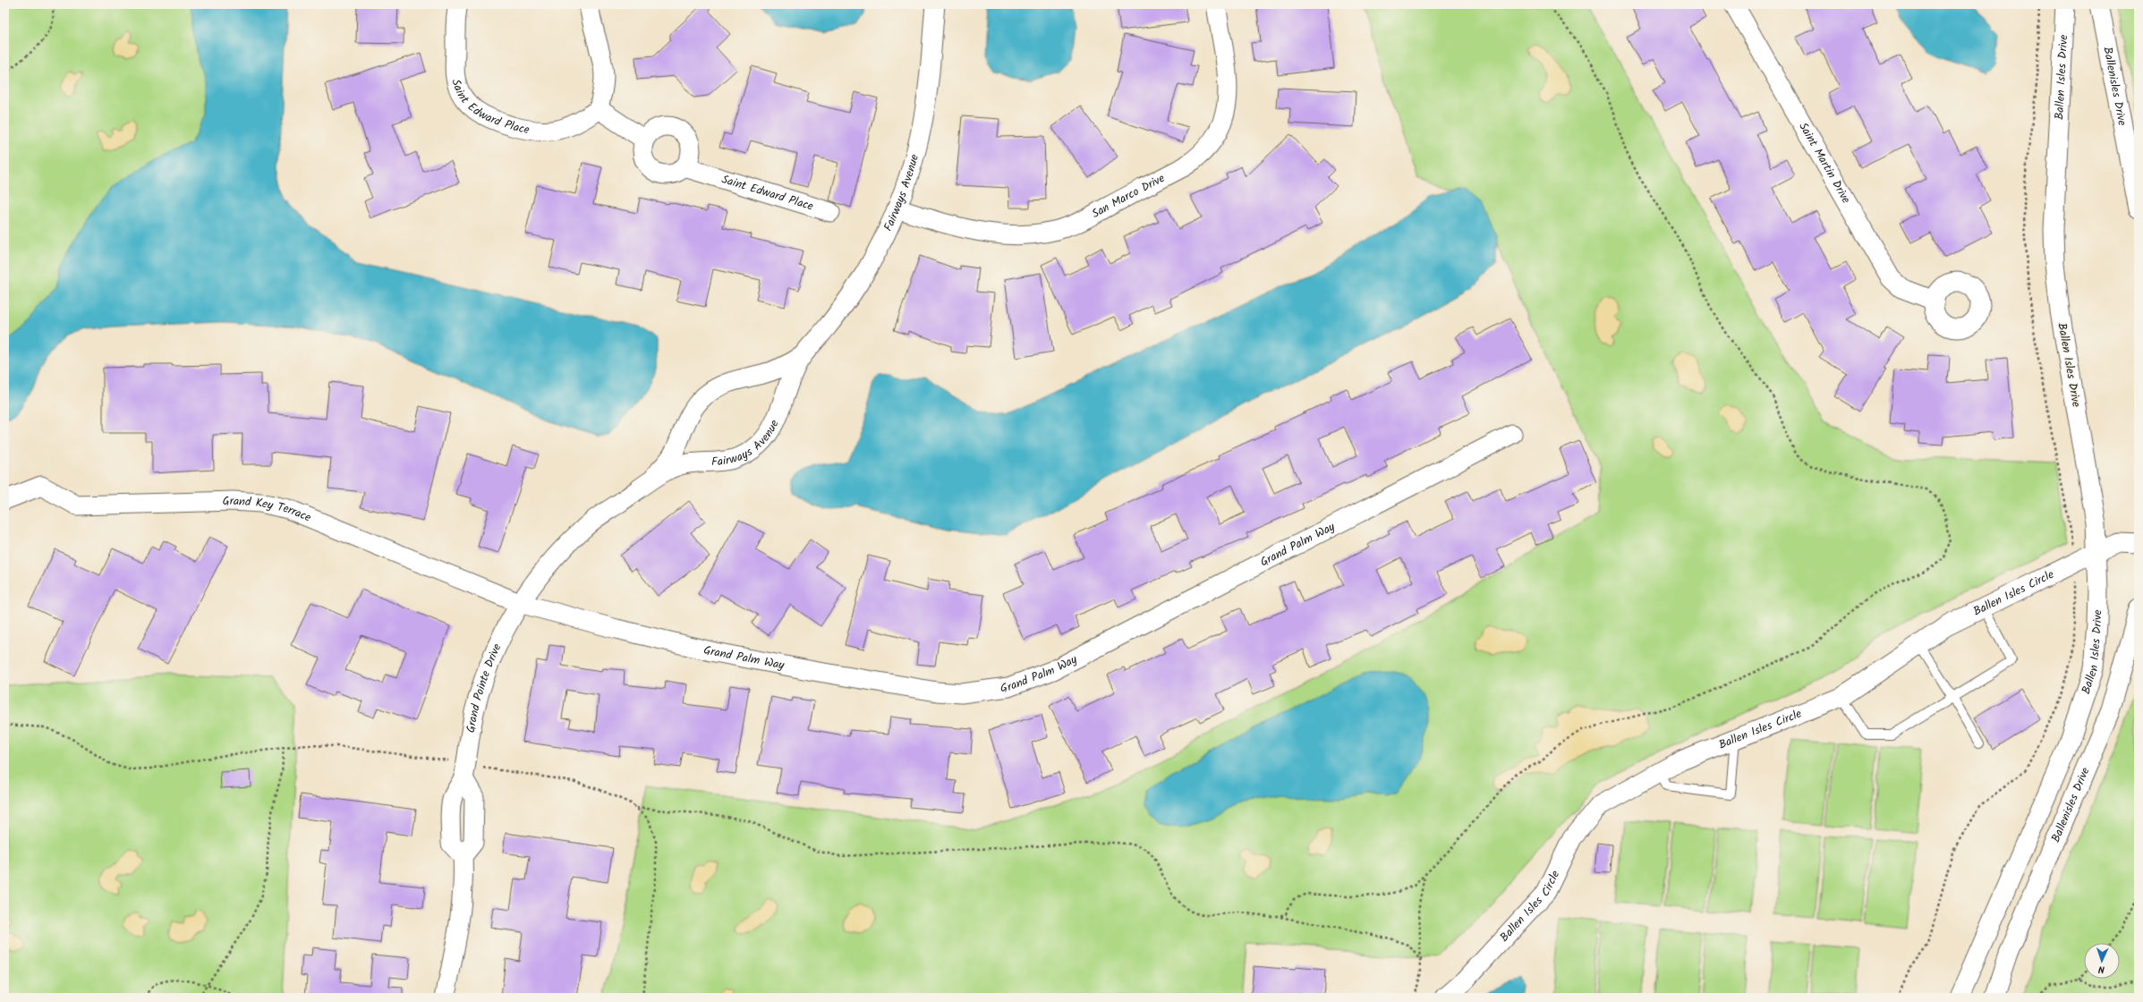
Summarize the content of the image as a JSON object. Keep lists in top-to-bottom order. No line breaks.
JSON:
{"streets":{"street":["Ballen Isles Drive","Ballenisles Drive","Saint Edward Place","Saint Martin Drive","Fairways Avenue","San Marco Drive","Grand Key Terrace","Grand Palm Way","Ballen Isles Circle","Grand Pointe Drive"]},"crossings":[["Ballen Isles Drive","Ballen Isles Circle"],["Fairways Avenue","San Marco Drive"],["Fairways Avenue","Grand Key Terrace"],["Fairways Avenue","Grand Palm Way"],["Fairways Avenue","Grand Pointe Drive"],["Grand Key Terrace","Grand Palm Way"],["Grand Key Terrace","Grand Pointe Drive"],["Grand Palm Way","Grand Pointe Drive"]],"north":"bottom"}
